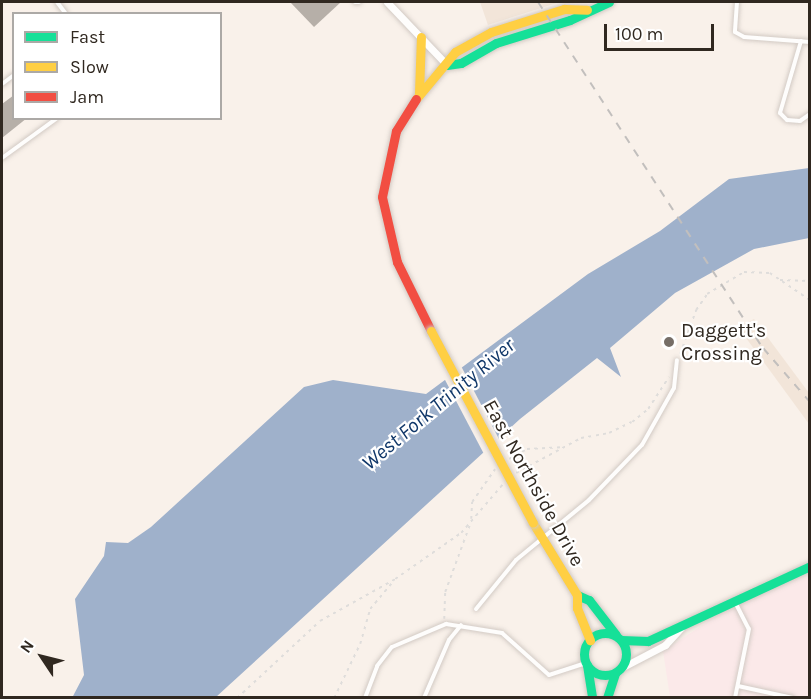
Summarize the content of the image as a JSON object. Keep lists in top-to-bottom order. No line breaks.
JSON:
{"streets":{"street":["East Northside Drive"]},"water":["West Fork Trinity River"],"places":["Daggett's Crossing"],"legend":["Fast","Slow","Jam"],"scale_bar":"100 m","north":"top left"}
